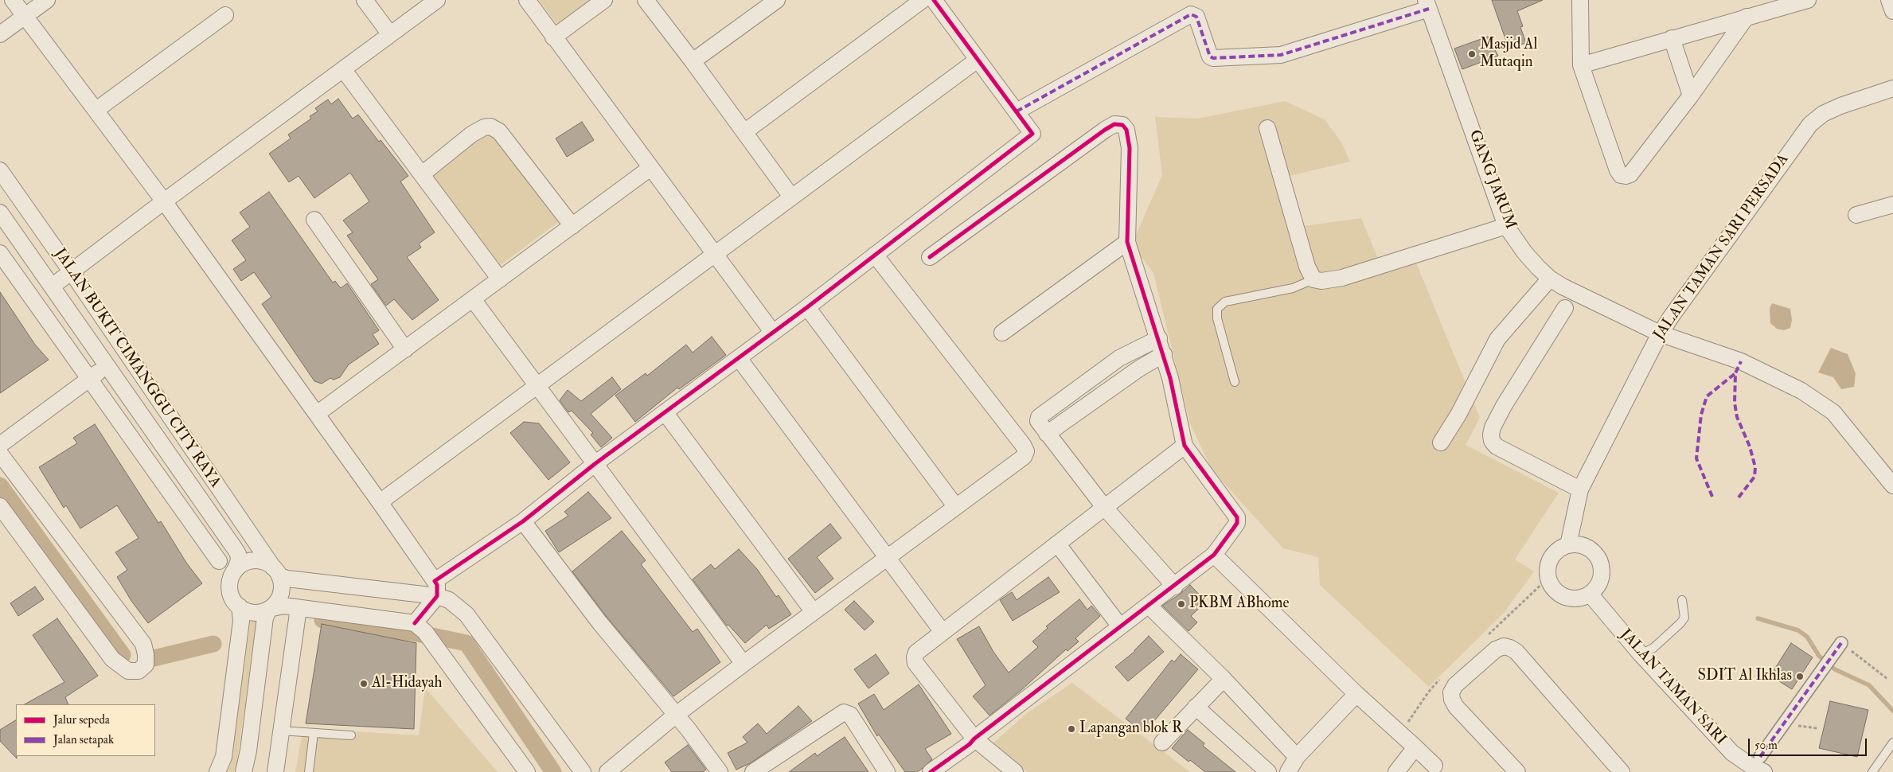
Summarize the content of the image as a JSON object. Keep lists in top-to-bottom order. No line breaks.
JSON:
{"streets":{"street":["GANG JARUM","JALAN TAMAN SARI PERSADA","JALAN BUKIT CIMANGGU CITY RAYA","JALAN TAMAN SARI"]},"crossings":[["GANG JARUM","JALAN TAMAN SARI PERSADA"],["JALAN TAMAN SARI PERSADA","JALAN TAMAN SARI"]],"places":["Masjid Al Mutaqin","PKBM ABhome","SDIT Al Ikhlas","Al-Hidayah","Lapangan blok R"],"legend":["Jalur sepeda","Jalan setapak"],"scale_bar":"50 m"}
